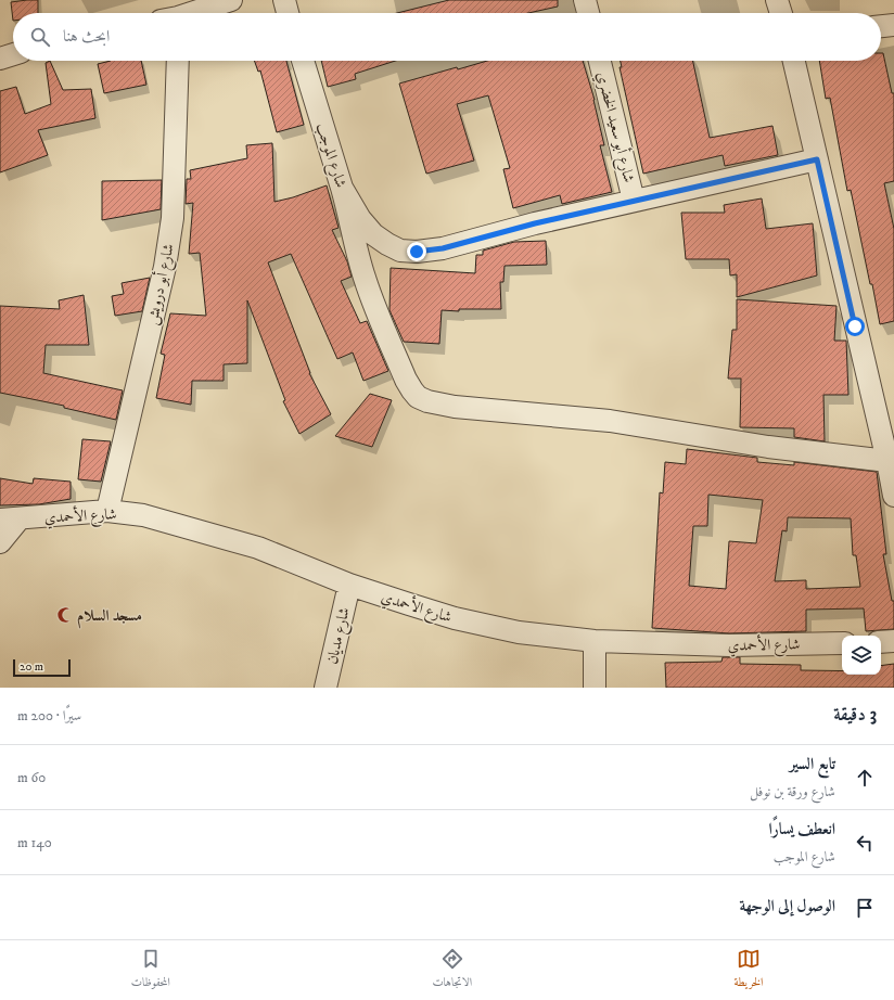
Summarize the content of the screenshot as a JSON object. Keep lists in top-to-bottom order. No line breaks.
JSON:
{"streets":{"street":["شارع أبو سعيد الخضري","شارع الموجب","شارع أبو درويش","شارع الأحمدي","شارع مديان"]},"crossings":[["شارع أبو سعيد الخضري","شارع الموجب"],["شارع أبو درويش","شارع الأحمدي"],["شارع الأحمدي","شارع مديان"]],"places":{"mosque":["مسجد السلام"]},"scale_bar":"20 m","page":{"search":"ابحث هنا","scale":"20 m","heading":["3 دقيقة","سيرًا · 200 m"],"list":[["تابع السير","شارع ورقة بن نوفل","60 m"],["انعطف يسارًا","شارع الموجب","140 m"],"الوصول إلى الوجهة"],"nav":["الخريطة","الاتجاهات","المحفوظات"]}}
